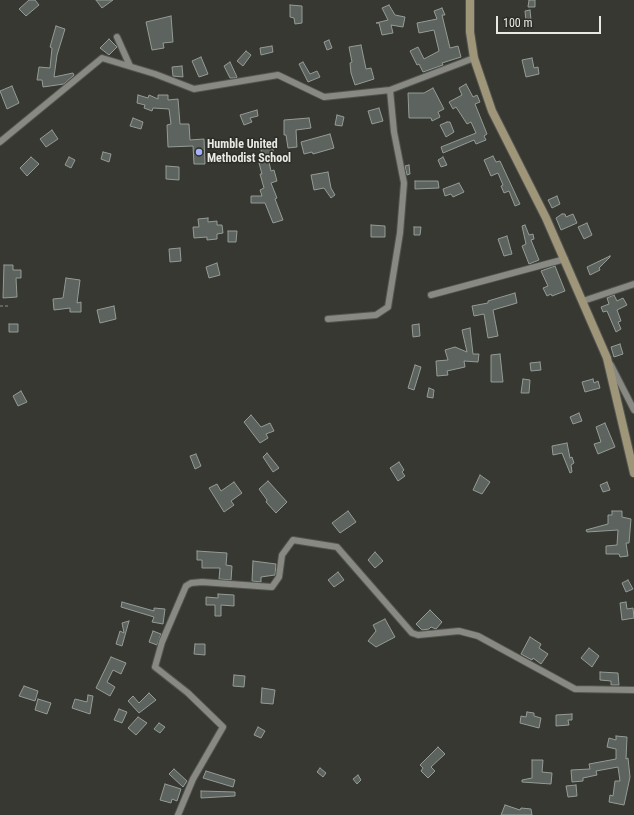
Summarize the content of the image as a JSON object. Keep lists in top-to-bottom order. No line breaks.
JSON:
{"places":["Humble United Methodist School"],"scale_bar":"100 m"}
